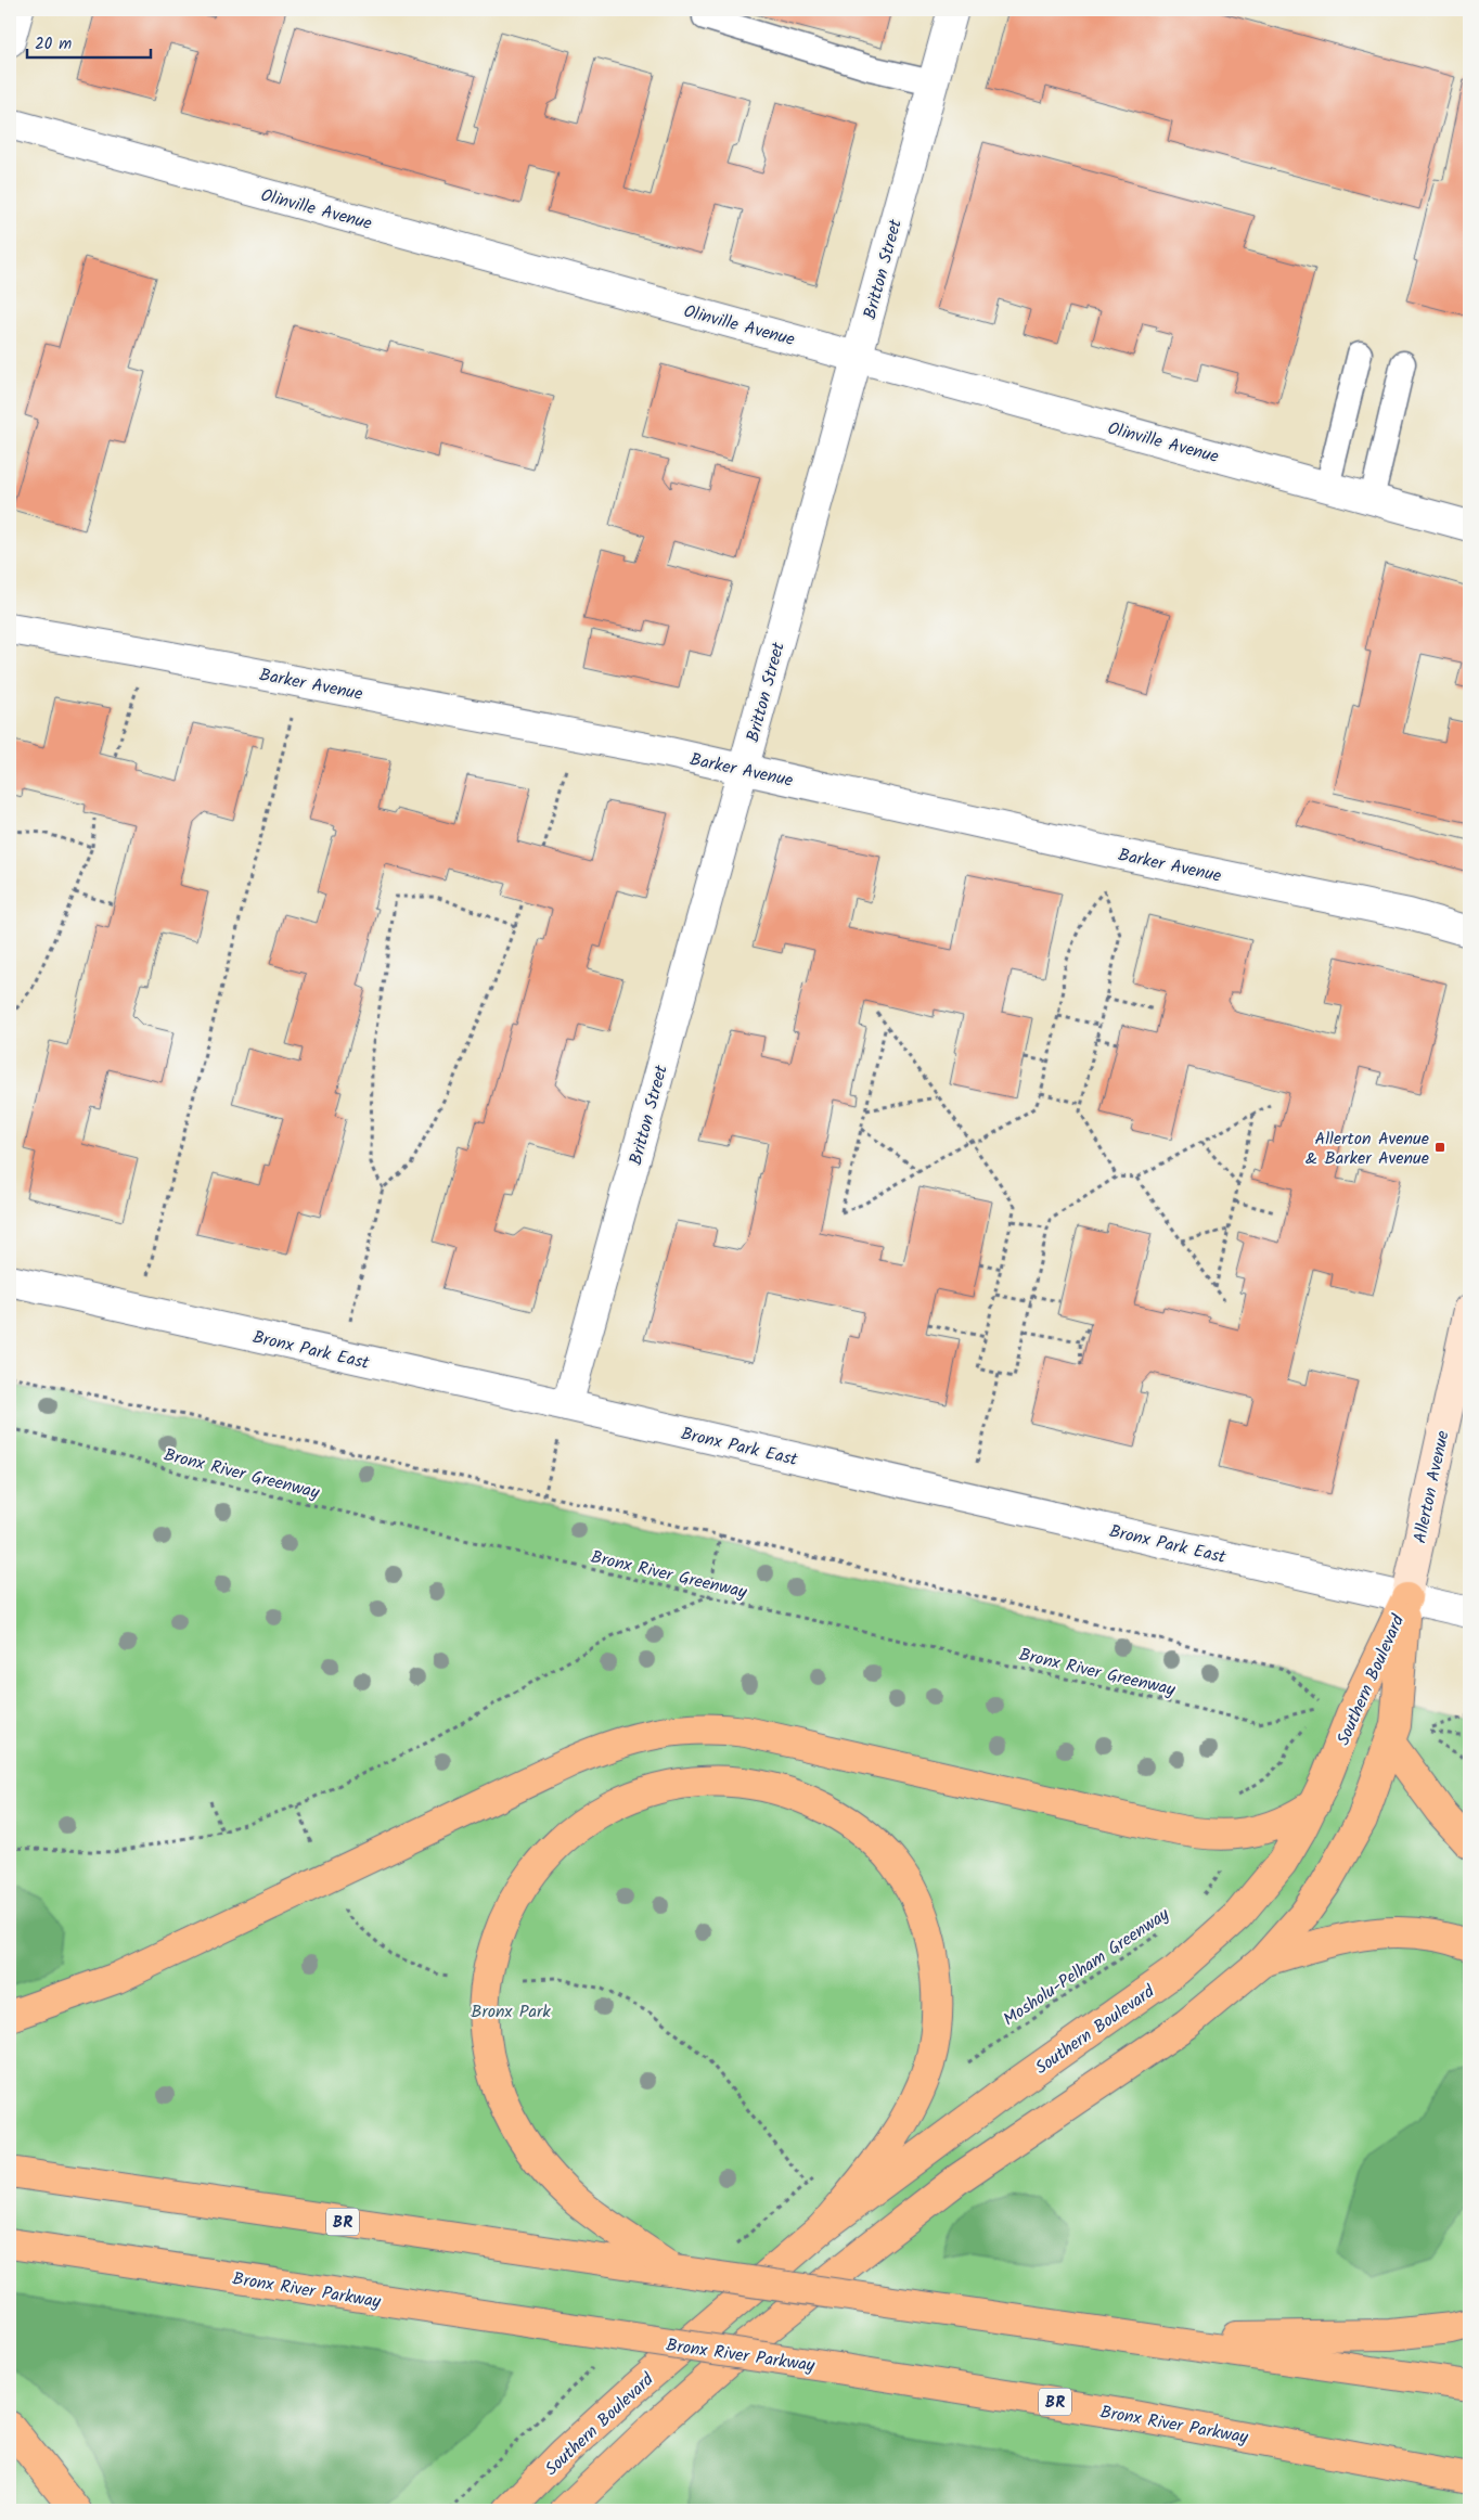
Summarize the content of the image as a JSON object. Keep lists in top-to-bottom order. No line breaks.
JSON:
{"streets":{"main road":["Allerton Avenue","Southern Boulevard","BR","Bronx River Parkway"],"street":["Olinville Avenue","Britton Street","Barker Avenue","Bronx Park East"],"path":["Bronx River Greenway","Mosholu-Pelham Greenway"]},"crossings":[["Olinville Avenue","Britton Street"],["Britton Street","Barker Avenue"],["Britton Street","Bronx Park East"],["Bronx Park East","Allerton Avenue"],["Bronx Park East","Southern Boulevard"],["Allerton Avenue","Southern Boulevard"]],"parks":["Bronx Park"],"places":{"transit":["Allerton Avenue & Barker Avenue"]},"scale_bar":"20 m"}
